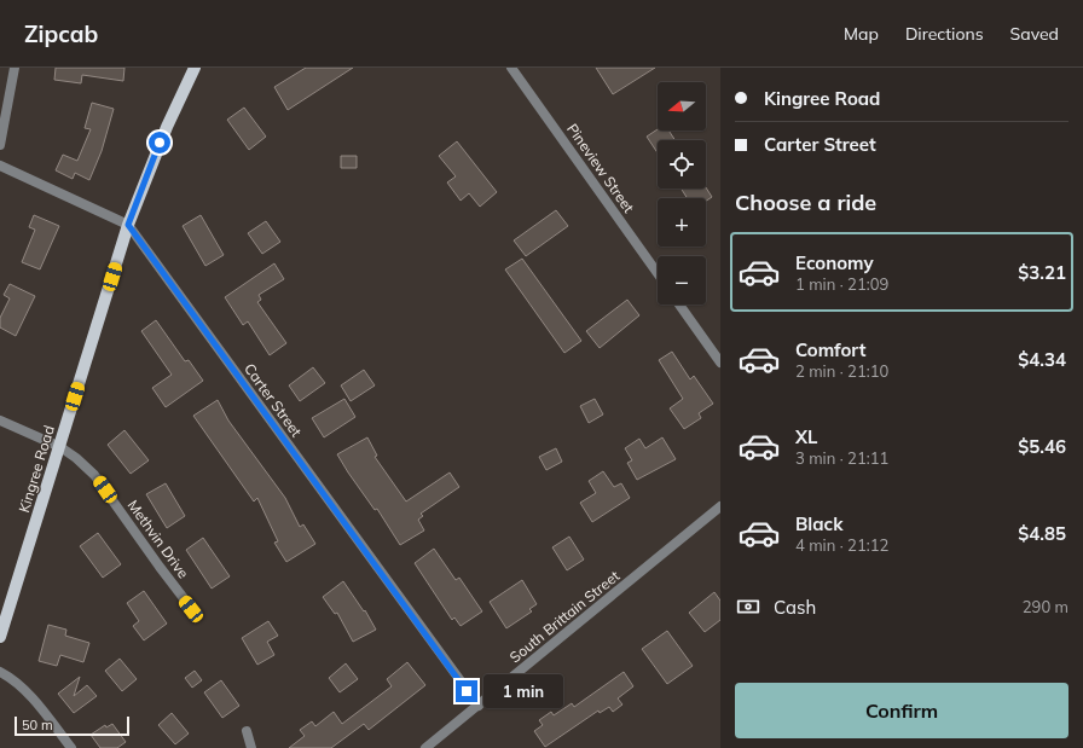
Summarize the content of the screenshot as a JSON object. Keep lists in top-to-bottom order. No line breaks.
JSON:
{"streets":{"main road":["Kingree Road"],"street":["Pineview Street","Carter Street","Methvin Drive","South Brittain Street"]},"crossings":[["Carter Street","Kingree Road"],["Carter Street","South Brittain Street"],["Kingree Road","Methvin Drive"]],"scale_bar":"50 m","north":"left","page":{"header":"Zipcab","nav":["Map","Directions","Saved"],"banner":["Kingree Road","Carter Street"],"map_buttons":["+","−"],"heading":"Choose a ride","list":[{"name":"Economy","note":"1 min · 21:09","value":"$3.21"},{"name":"Comfort","note":"2 min · 21:10","value":"$4.34"},{"name":"XL","note":"3 min · 21:11","value":"$5.46"},{"name":"Black","note":"4 min · 21:12","value":"$4.85"}],"pay":["Cash","290 m"],"buttons":"Confirm","bubble":"1 min","scale":"50 m"}}
